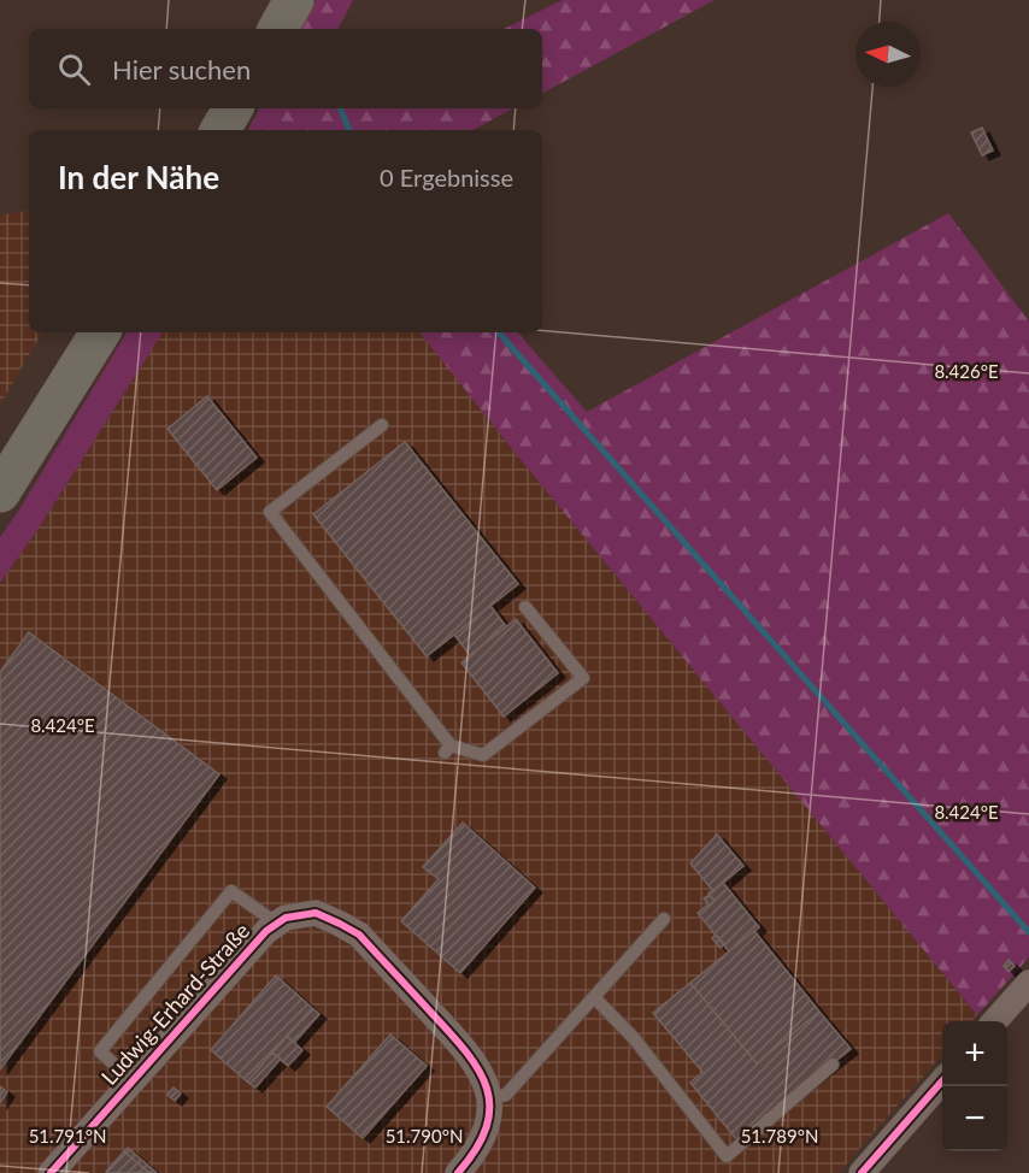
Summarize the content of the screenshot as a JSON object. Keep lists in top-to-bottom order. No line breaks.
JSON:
{"streets":{"street":["Ludwig-Erhard-Straße"]},"north":"left","page":{"search":"Hier suchen","heading":["In der Nähe","0 Ergebnisse"],"map_buttons":["+","−"]},"coordinates":["8.426°E","8.424°E","51.791°N","51.790°N","51.789°N"]}
